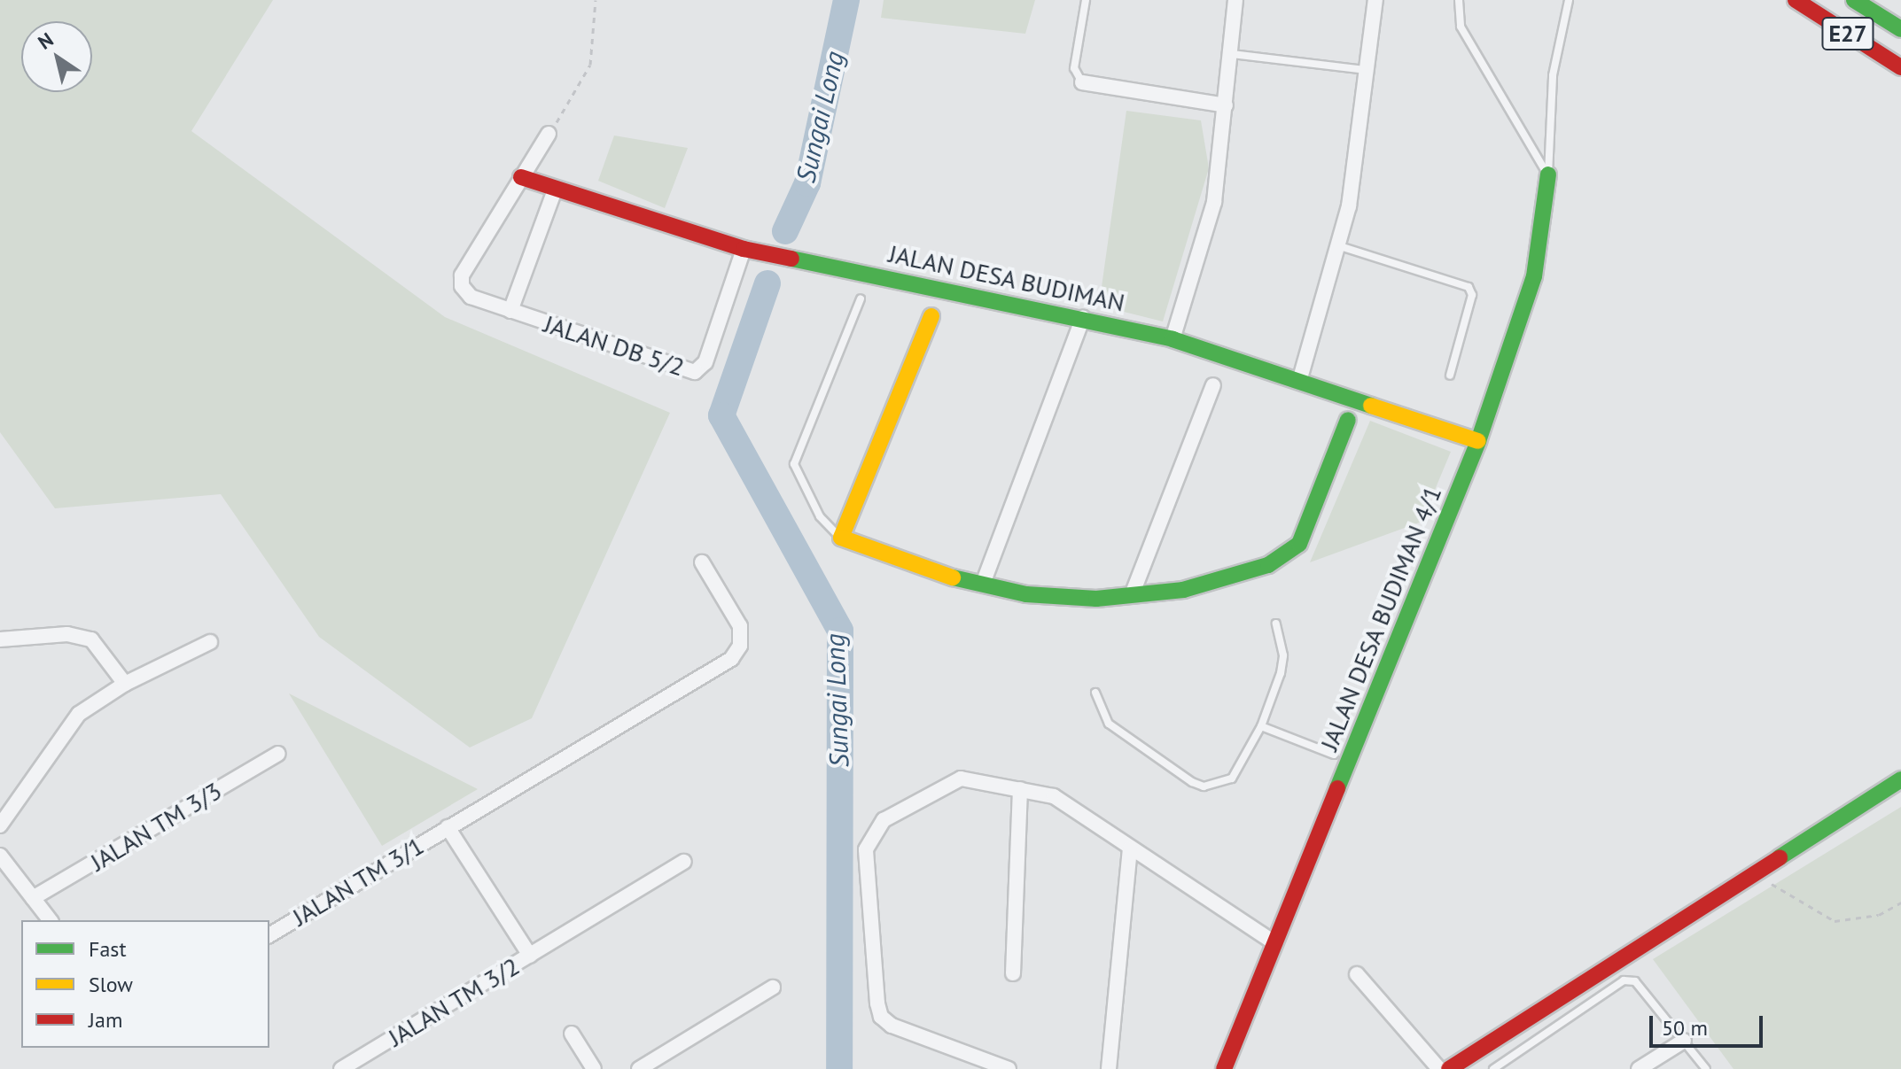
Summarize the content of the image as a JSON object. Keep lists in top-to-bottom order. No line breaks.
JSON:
{"streets":{"main road":["E27","JALAN DESA BUDIMAN","JALAN DESA BUDIMAN 4/1"],"street":["JALAN DB 5/2","JALAN TM 3/3","JALAN TM 3/1","JALAN TM 3/2"]},"crossings":[["JALAN DESA BUDIMAN","JALAN DB 5/2"],["JALAN DESA BUDIMAN","JALAN DESA BUDIMAN 4/1"]],"water":["Sungai Long"],"legend":["Fast","Slow","Jam"],"scale_bar":"50 m","north":"top left"}
